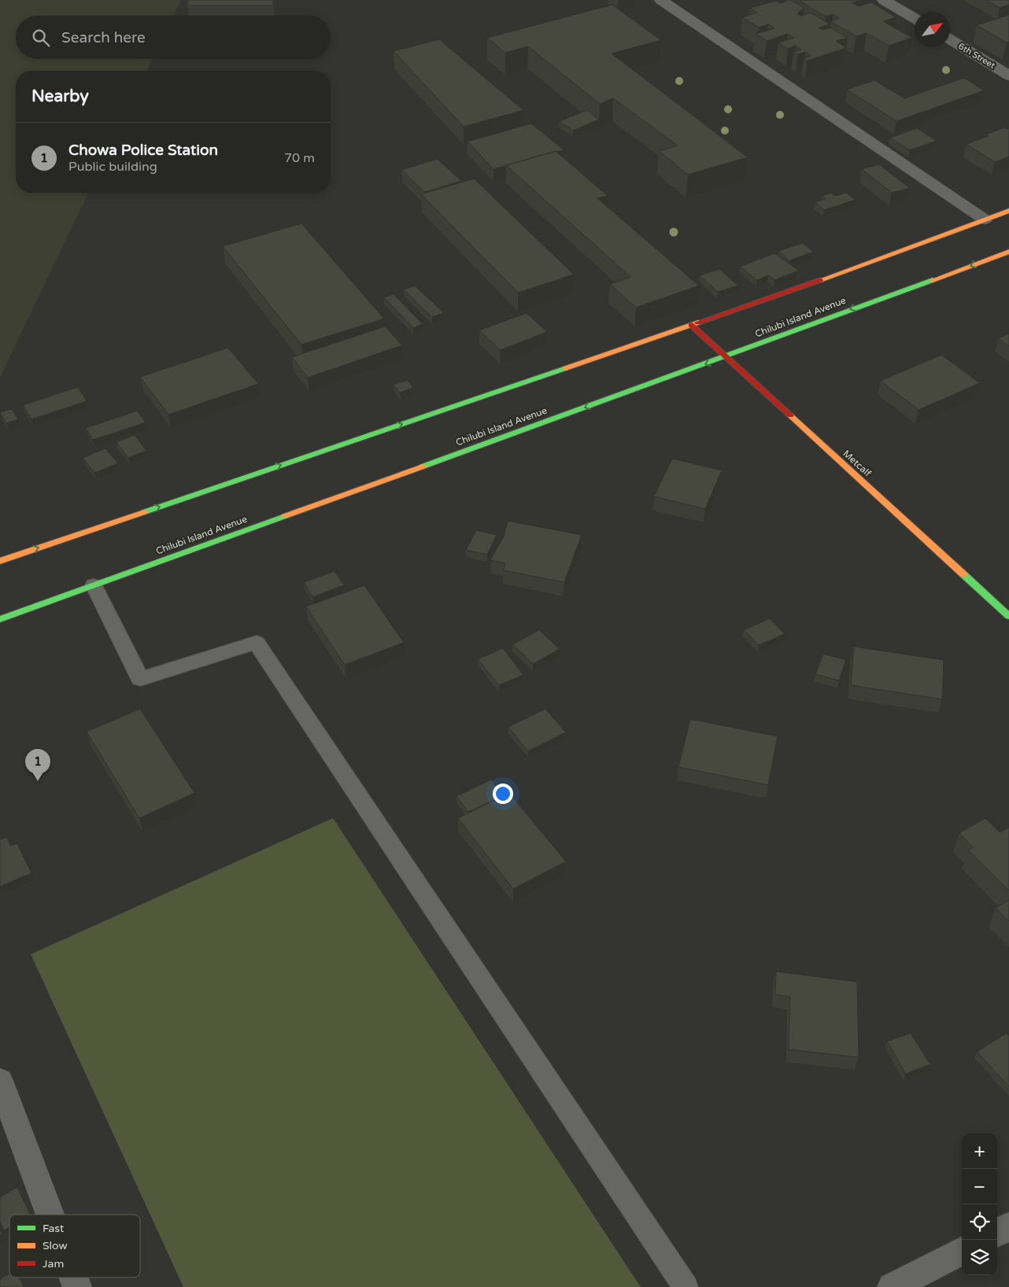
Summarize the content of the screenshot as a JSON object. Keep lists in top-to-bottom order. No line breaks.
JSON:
{"streets":{"street":["6th Street","Chilubi Island Avenue","Metcalf"]},"crossings":[["Chilubi Island Avenue","Metcalf"]],"legend":["Fast","Slow","Jam"],"north":"top right","page":{"search":"Search here","heading":"Nearby","list":[{"mark":"1","name":"Chowa Police Station","note":"Public building","value":"70 m"}],"pins":"1","map_buttons":["+","−"]}}
